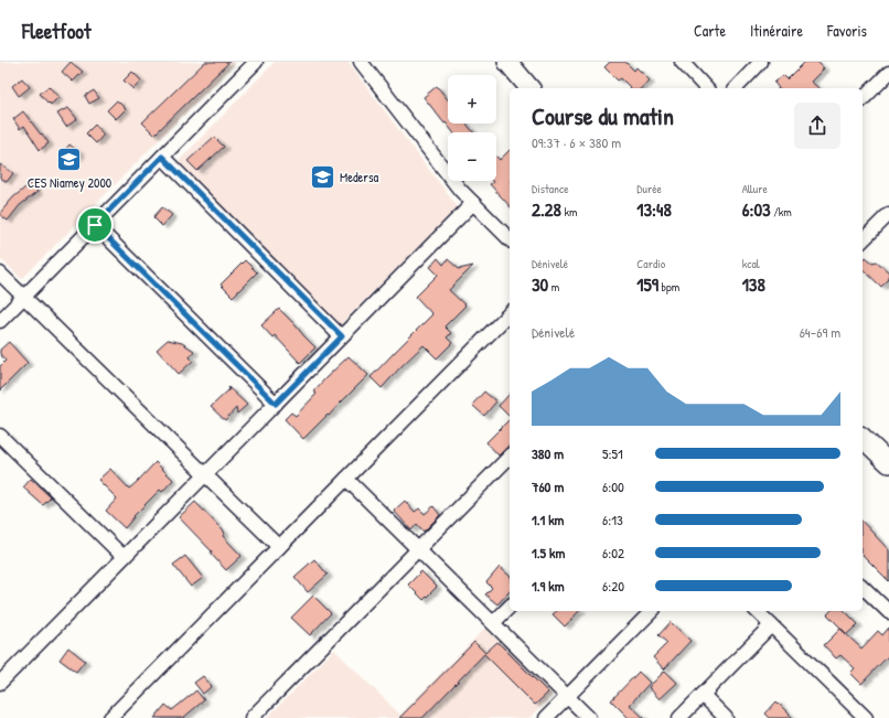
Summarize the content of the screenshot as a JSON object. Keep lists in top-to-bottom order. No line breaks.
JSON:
{"places":{"school or university":["CES Niamey 2000","Medersa"]},"page":{"header":"Fleetfoot","nav":["Carte","Itinéraire","Favoris"],"map_buttons":["+","−"],"heading":["Course du matin","09:37 · 6 × 380 m"],"stats":[["Distance","2.28 km"],["Durée","13:48"],["Allure","6:03 /km"],["Dénivelé","30 m"],["Cardio","159 bpm"],["kcal","138"]],"chart":["Dénivelé","64–69 m"],"list":[{"name":"380 m","note":"5:51"},{"name":"760 m","note":"6:00"},{"name":"1.1 km","note":"6:13"},{"name":"1.5 km","note":"6:02"},{"name":"1.9 km","note":"6:20"}]}}
